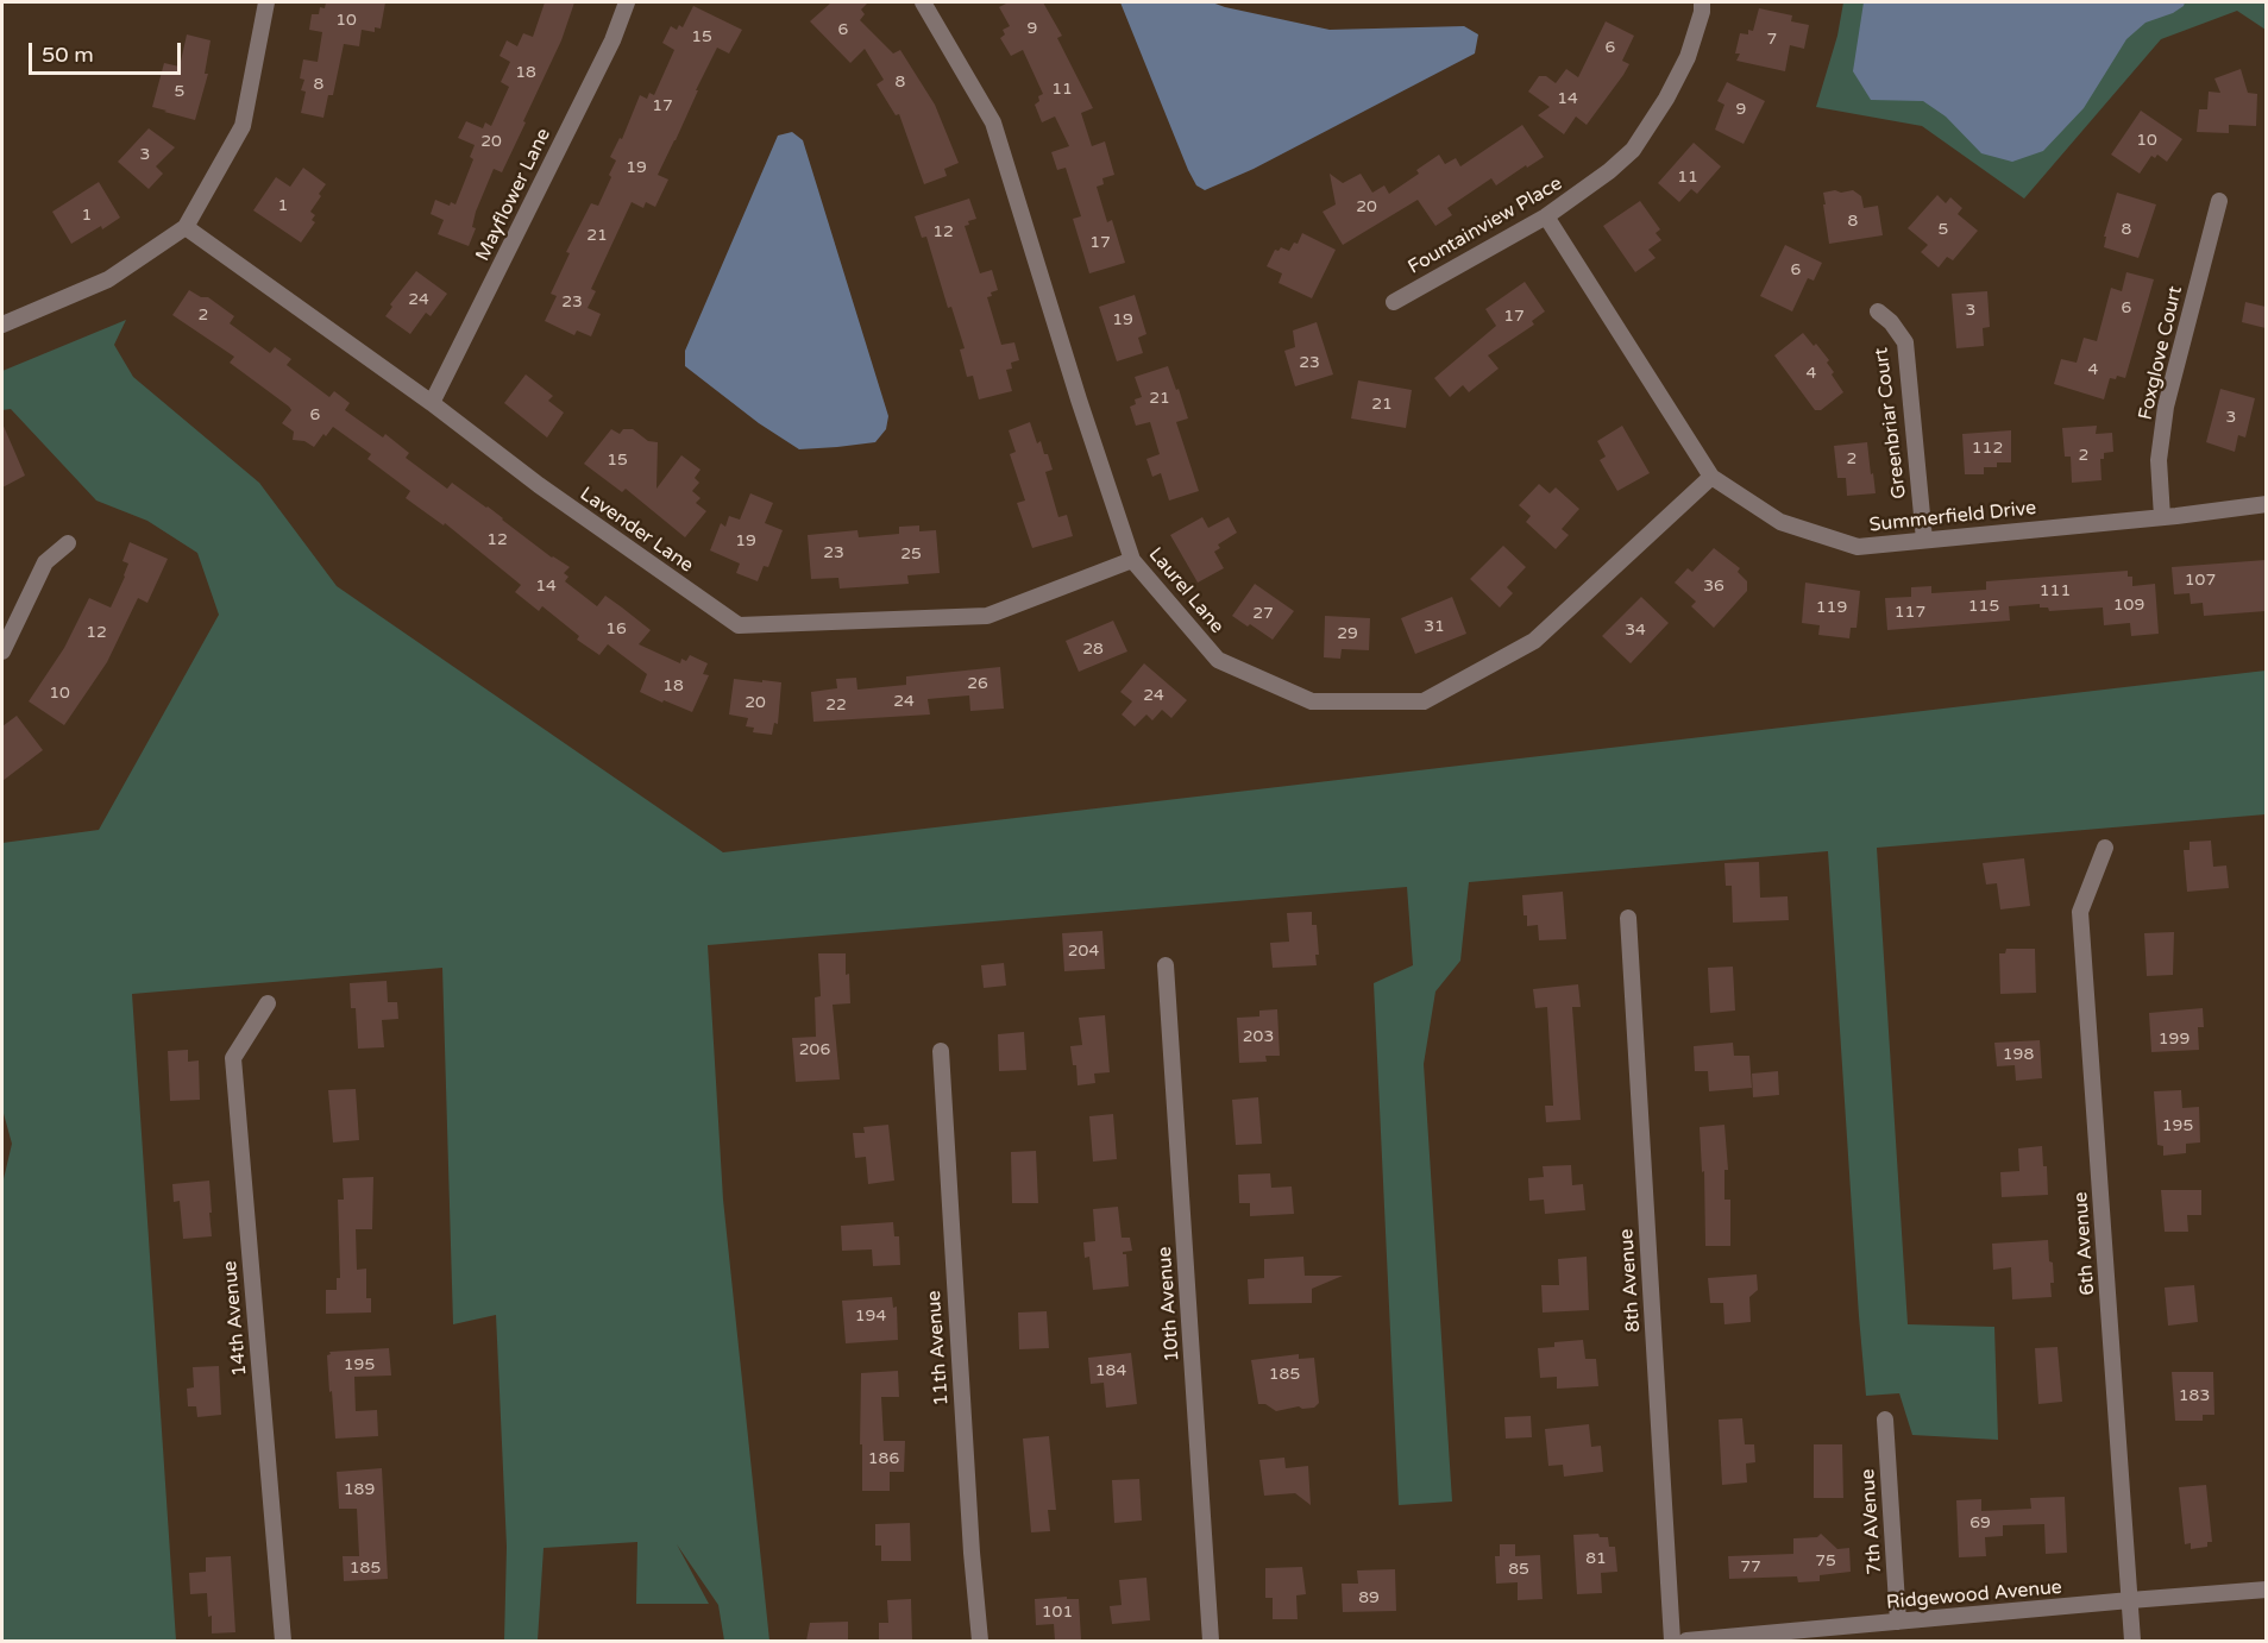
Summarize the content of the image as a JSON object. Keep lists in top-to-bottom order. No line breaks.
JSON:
{"streets":{"street":["Mayflower Lane","Fountainview Place","Foxglove Court","Greenbriar Court","Summerfield Drive","Lavender Lane","Laurel Lane","6th Avenue","8th Avenue","10th Avenue","14th Avenue","11th Avenue","7th AVenue","Ridgewood Avenue"]},"crossings":[["Mayflower Lane","Lavender Lane"],["Fountainview Place","Summerfield Drive"],["Foxglove Court","Summerfield Drive"],["Greenbriar Court","Summerfield Drive"],["Summerfield Drive","Laurel Lane"],["Lavender Lane","Laurel Lane"],["6th Avenue","Ridgewood Avenue"],["7th AVenue","Ridgewood Avenue"]],"house_numbers":["10","9","6","15","7","6","18","8","8","11","5","14","17","9","10","20","3","19","11","1","20","1","8","5","8","12","21","17","6","24","23","6","3","2","17","19","23","4","4","21","21","6","3","112","2","2","15","12","19","23","25","107","14","36","111","109","115","119","117","27","31","16","34","12","29","28","26","18","10","24","24","20","22","204","203","199","206","198","195","194","195","184","185","183","186","189","69","81","75","77","185","85","89","101"],"scale_bar":"50 m"}
